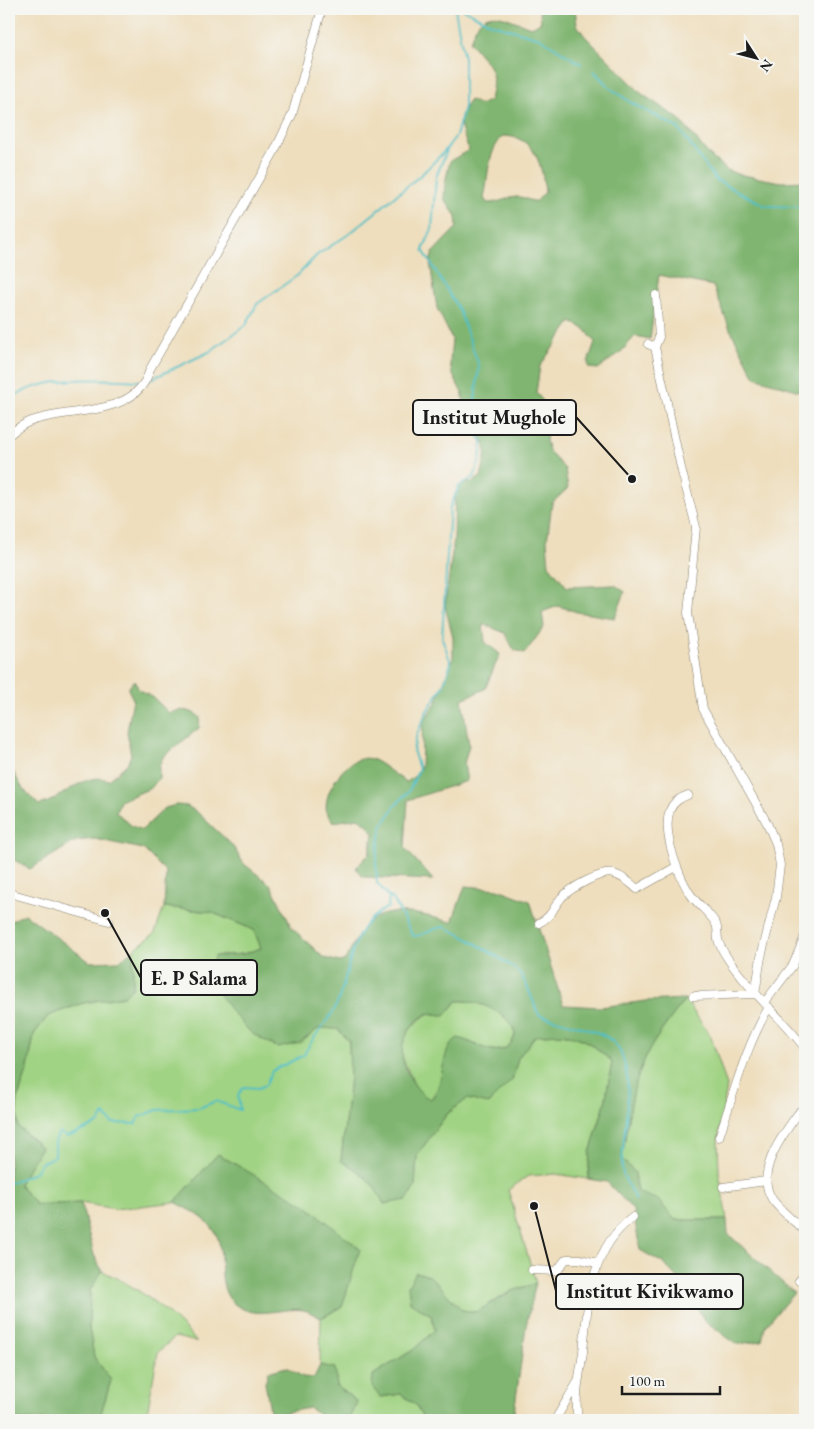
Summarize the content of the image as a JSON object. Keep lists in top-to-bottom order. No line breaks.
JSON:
{"places":["Institut Mughole","E. P Salama","Institut Kivikwamo"],"scale_bar":"100 m","north":"bottom right"}
